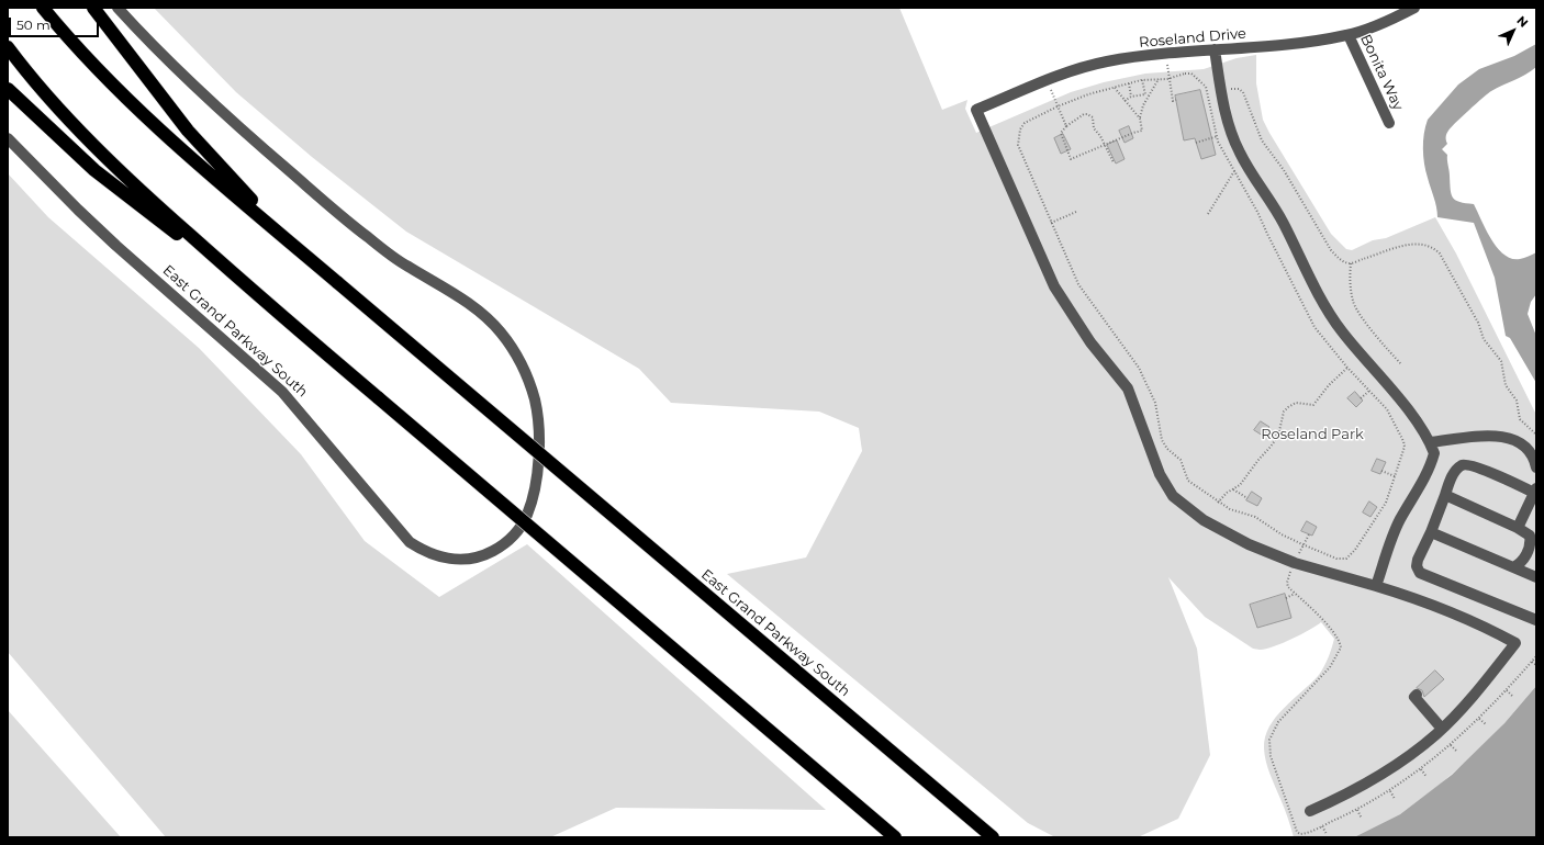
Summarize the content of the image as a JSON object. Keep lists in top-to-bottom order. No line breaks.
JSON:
{"streets":{"highway":["East Grand Parkway South"],"street":["Roseland Drive","Bonita Way"]},"crossings":[["Roseland Drive","Bonita Way"]],"parks":["Roseland Park"],"scale_bar":"50 m","north":"top right"}
